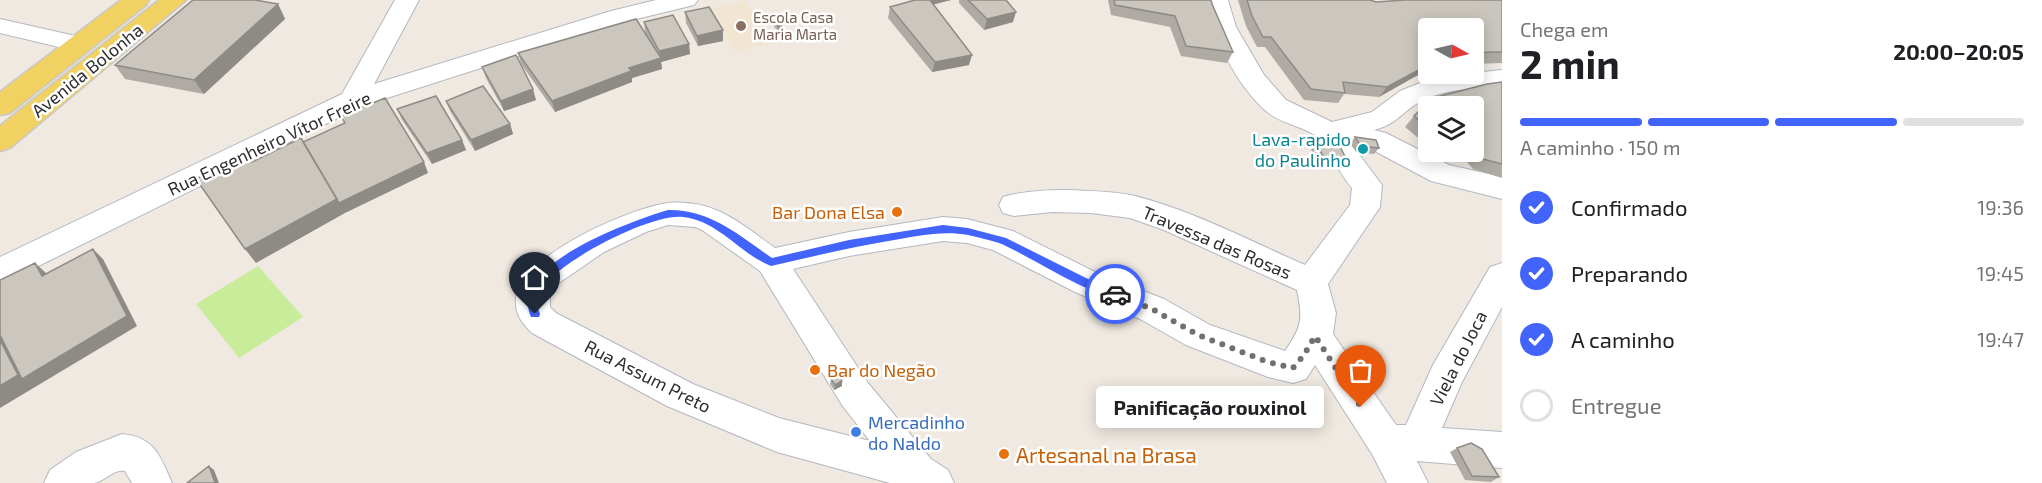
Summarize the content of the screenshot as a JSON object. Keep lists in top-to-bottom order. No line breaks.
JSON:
{"streets":{"main road":["Avenida Bolonha"],"street":["Rua Engenheiro Vítor Freire","Travessa das Rosas","Viela do Joca","Rua Assum Preto"]},"places":["Escola Casa Maria Marta","Lava-rapido do Paulinho","Bar Dona Elsa","Bar do Negão","Panificação rouxinol","Mercadinho do Naldo","Artesanal na Brasa"],"north":"right","page":{"heading":["2 min","Chega em","20:00–20:05"],"bar":"A caminho · 150 m","list":[["Confirmado","19:36"],["Preparando","19:45"],["A caminho","19:47"],"Entregue"],"bubble":"Panificação rouxinol"}}
